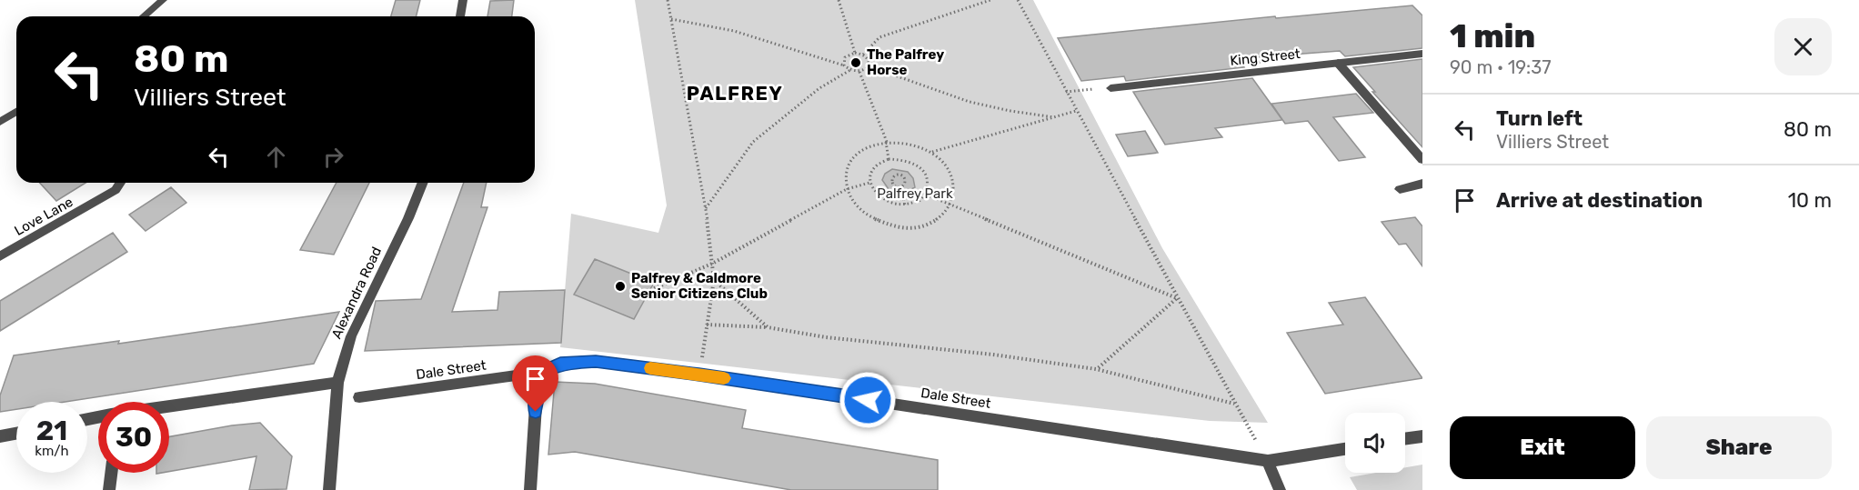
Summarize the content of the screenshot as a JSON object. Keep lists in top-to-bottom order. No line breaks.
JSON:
{"streets":{"street":["King Street","Love Lane","Alexandra Road","Dale Street"]},"districts":["PALFREY"],"parks":["Palfrey Park"],"places":["The Palfrey Horse","Palfrey & Caldmore Senior Citizens Club"],"page":{"heading":["1 min","90 m · 19:37"],"turn":["80 m","Villiers Street"],"list":[{"name":"Turn left","note":"Villiers Street","value":"80 m"},{"name":"Arrive at destination","value":"10 m"}],"speed":"21 km/h","limit":"30","buttons":["Exit","Share"]}}
